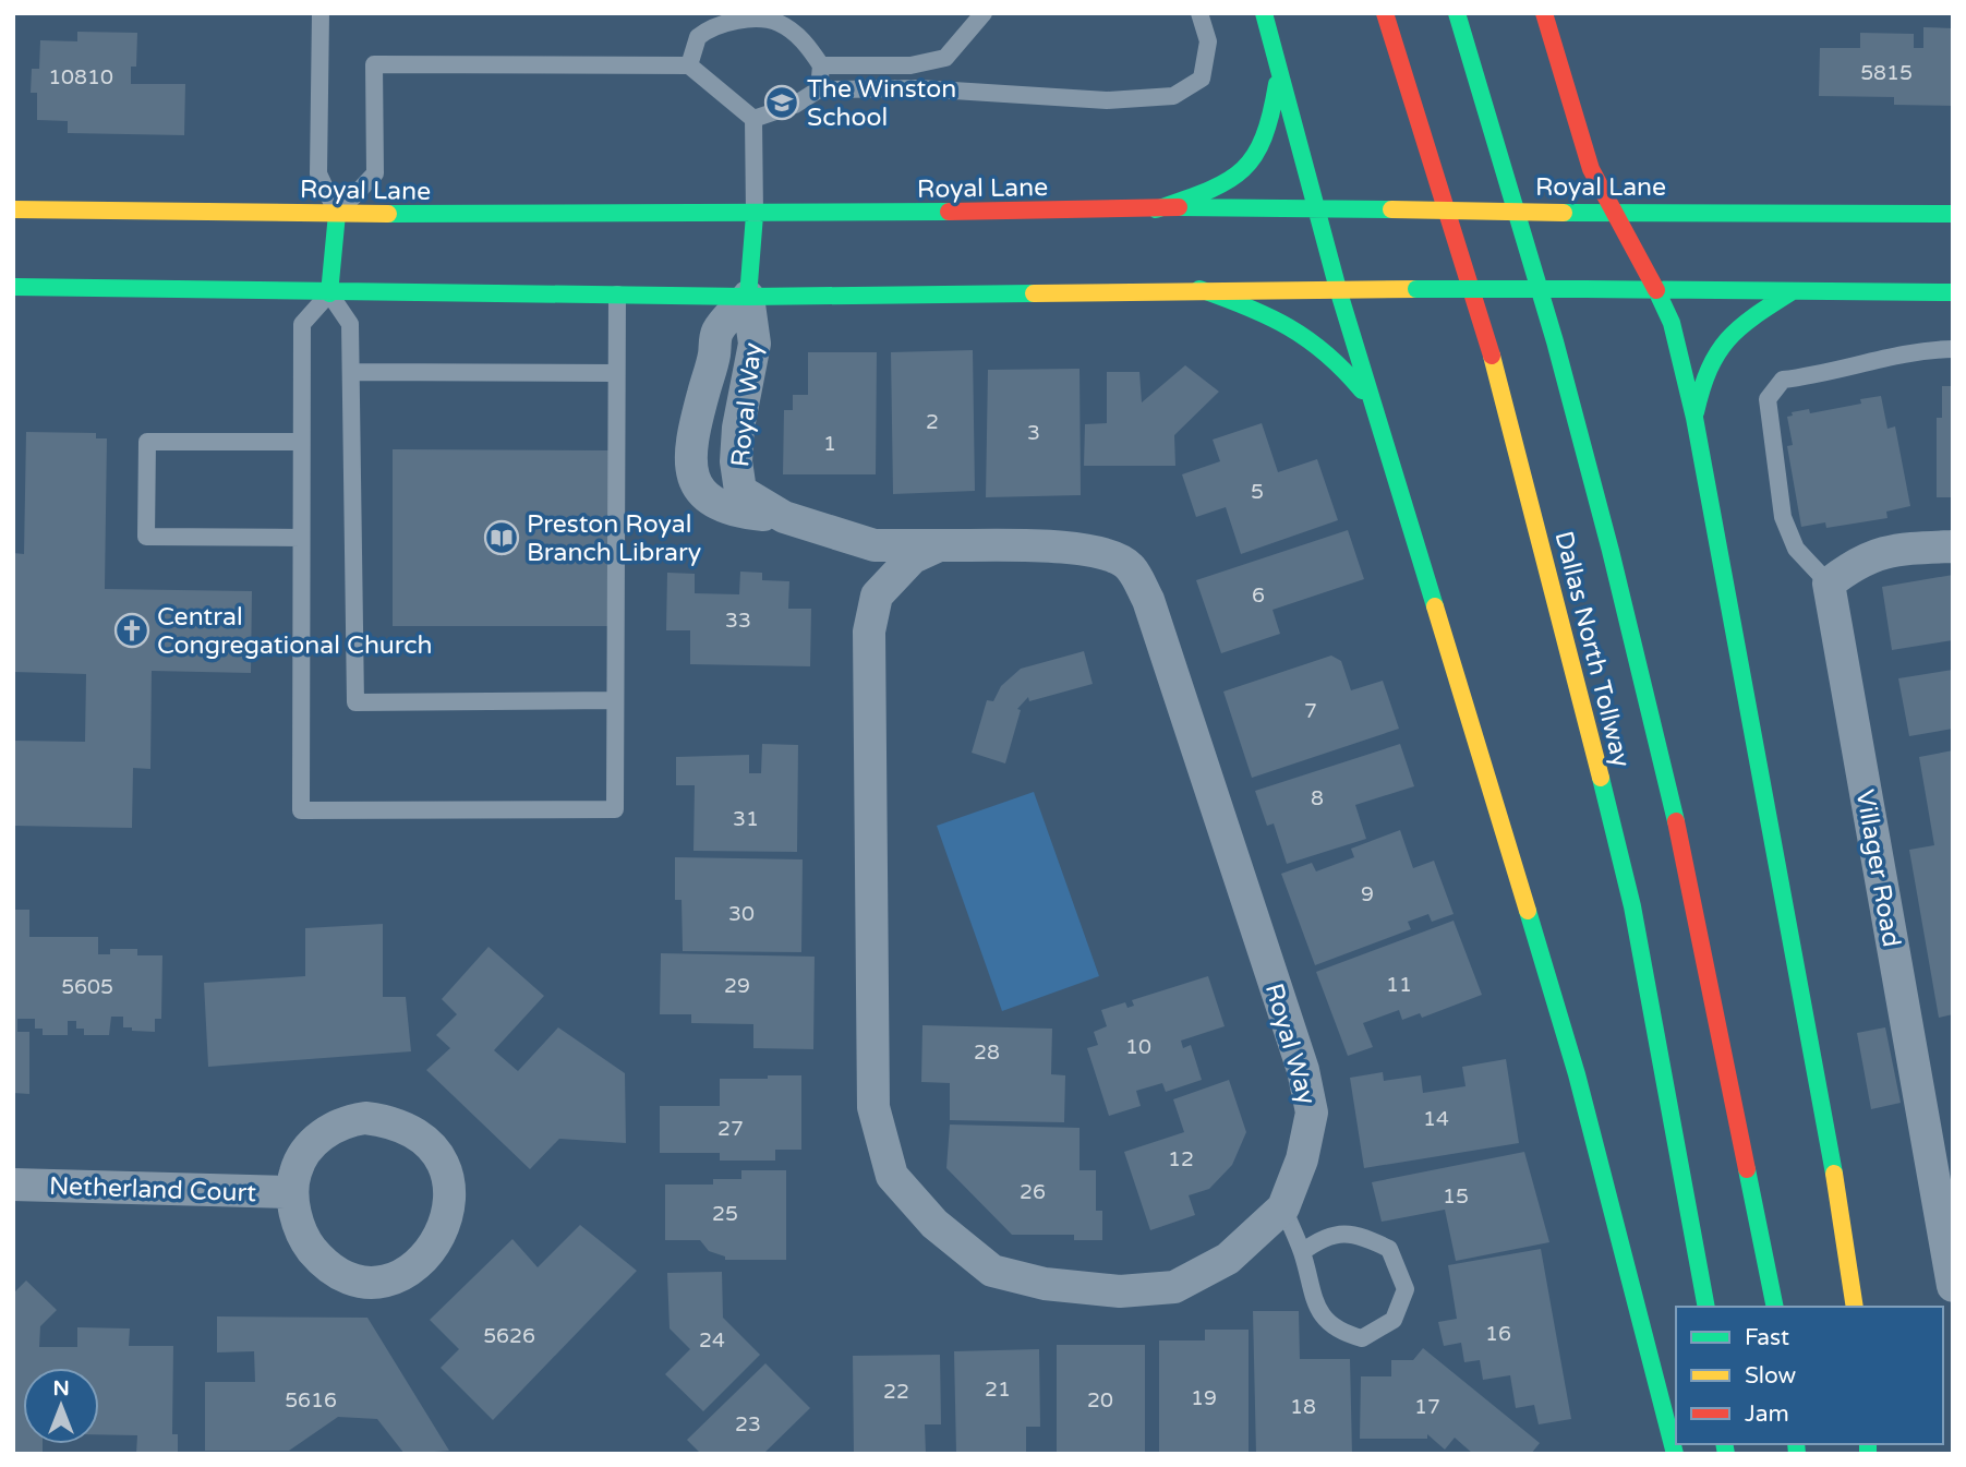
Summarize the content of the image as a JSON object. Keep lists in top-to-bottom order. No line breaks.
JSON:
{"streets":{"main road":["Royal Lane","Dallas North Tollway"],"street":["Royal Way","Villager Road","Netherland Court"]},"places":{"school or university":["The Winston School"],"library":["Preston Royal Branch Library"],"church":["Central Congregational Church"]},"house_numbers":["5815","10810","2","3","1","5","6","33","7","8","31","9","30","11","29","5605","10","28","14","27","12","26","15","25","16","5626","24","21","22","19","5616","20","18","17","23"],"legend":["Fast","Slow","Jam"],"north":"top"}
